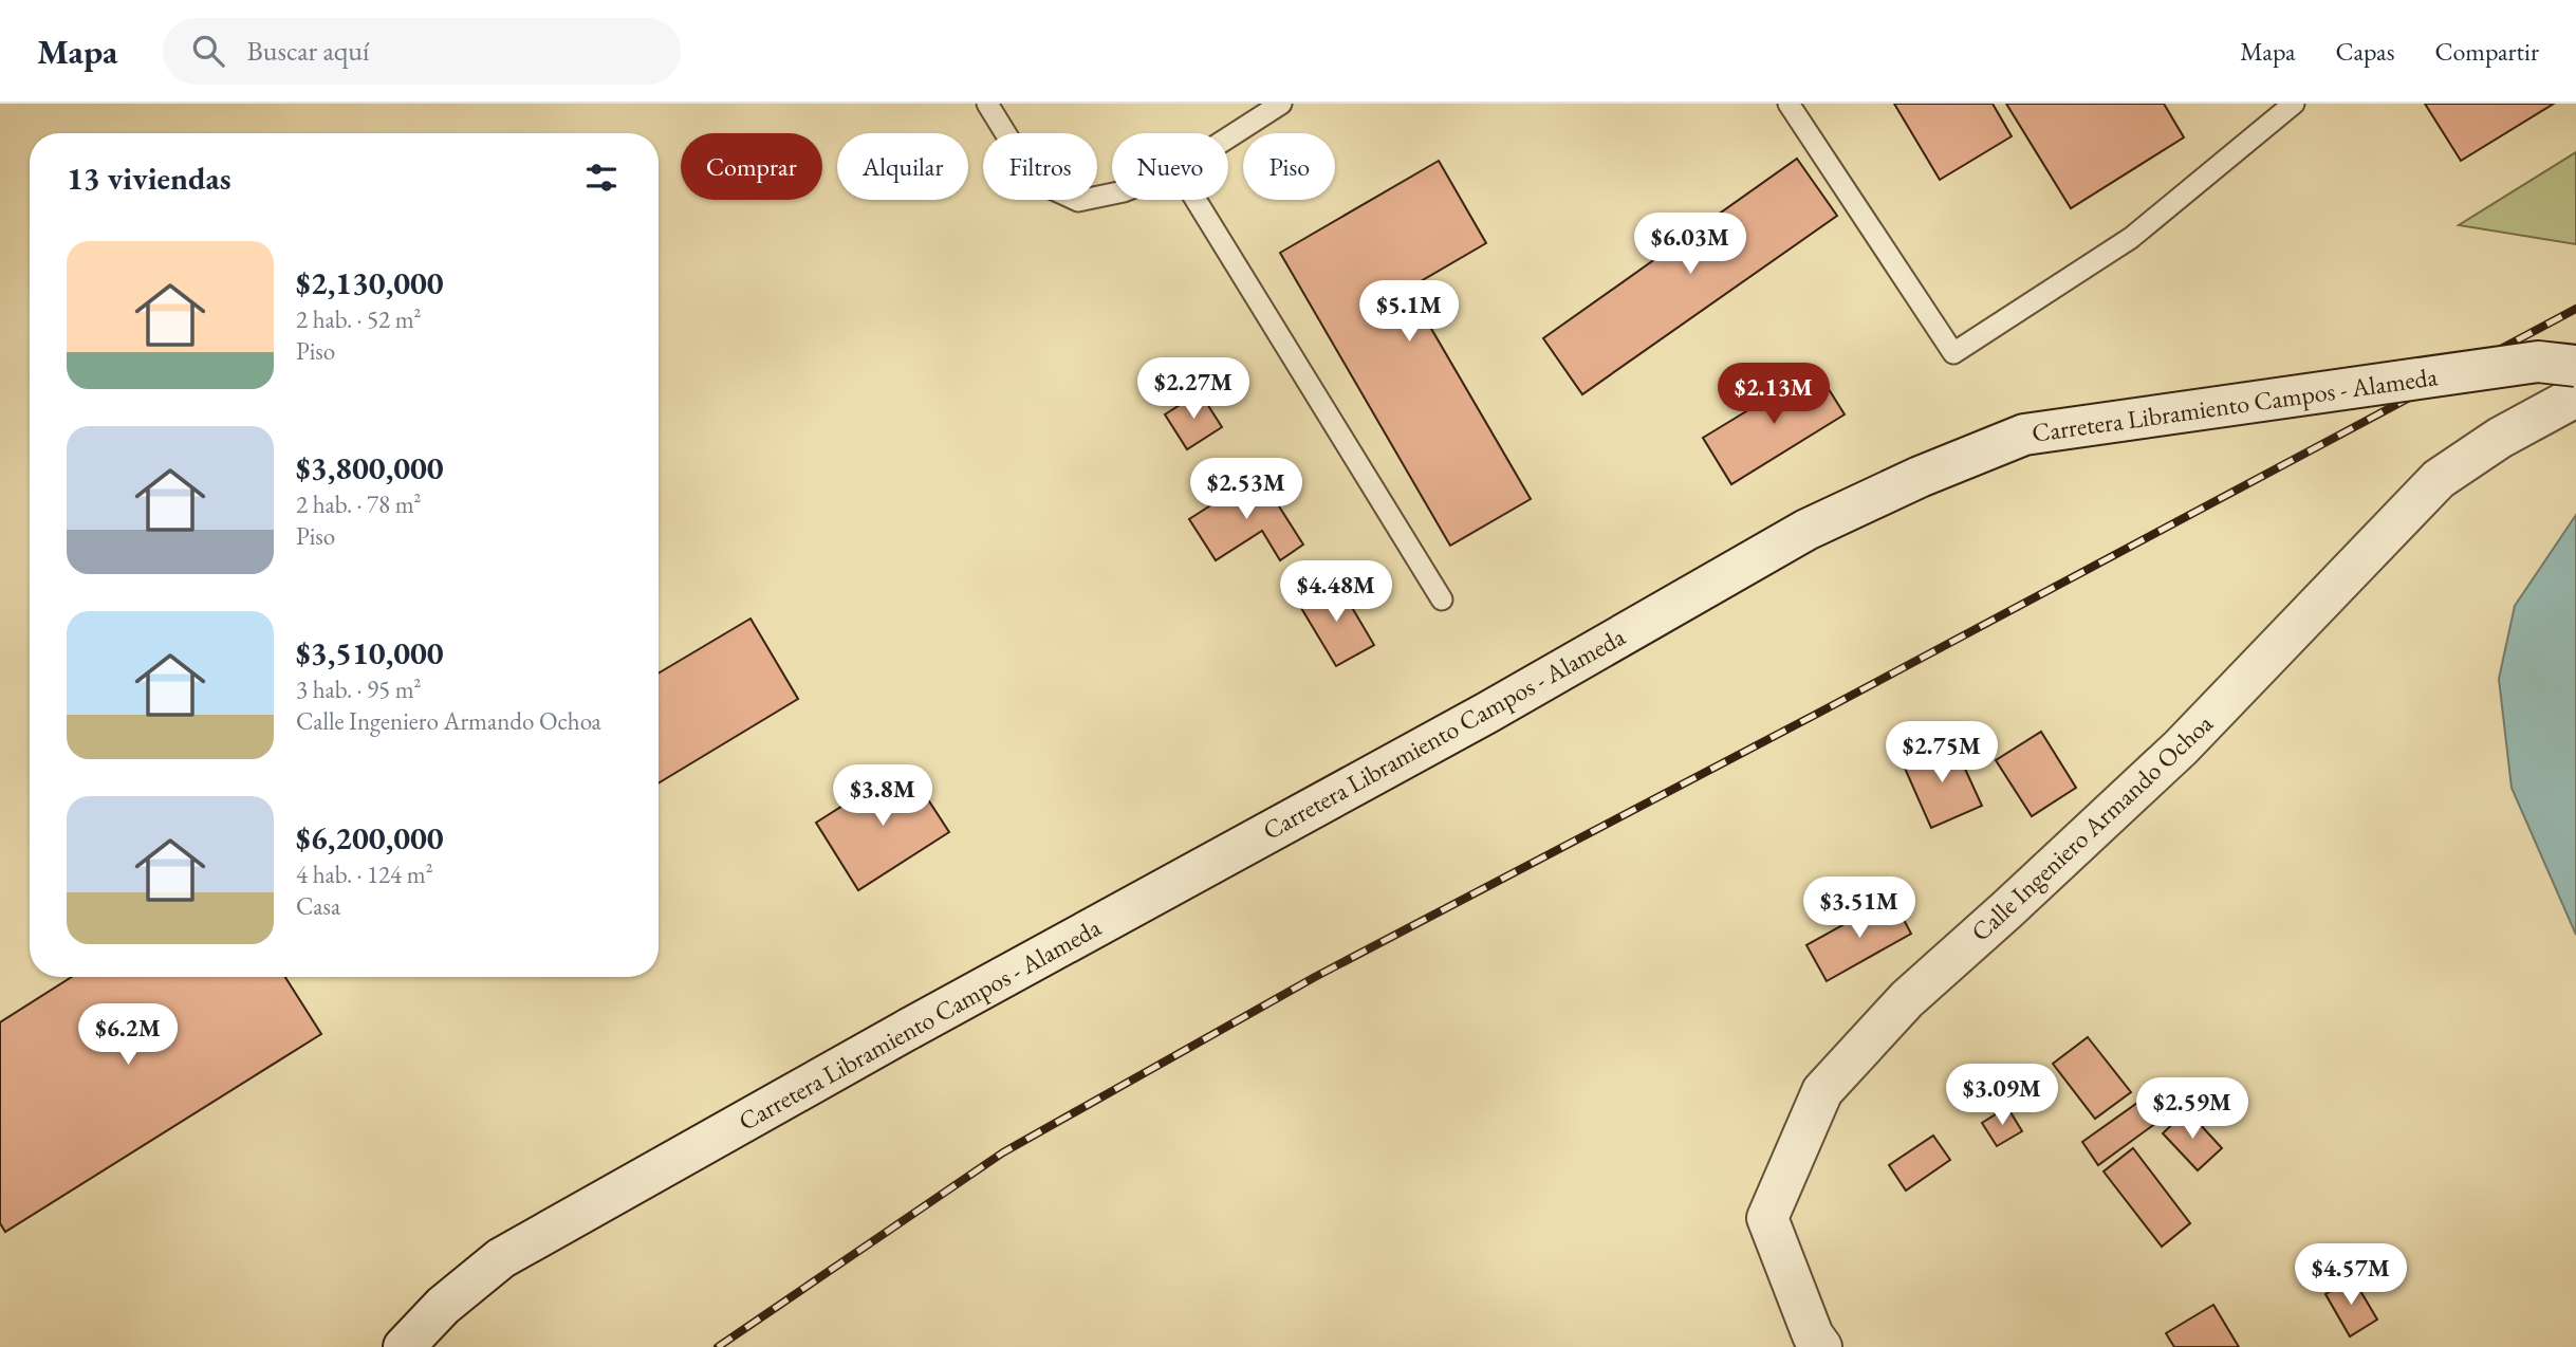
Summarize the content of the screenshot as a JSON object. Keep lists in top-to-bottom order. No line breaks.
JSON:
{"streets":{"main road":["Carretera Libramiento Campos - Alameda","Calle Ingeniero Armando Ochoa"]},"page":{"header":"Mapa","search":"Buscar aquí","nav":["Mapa","Capas","Compartir"],"chip":["Comprar","Alquilar","Filtros","Nuevo","Piso"],"heading":"13 viviendas","price":["$6.03M","$5.1M","$2.27M","$2.13M","$2.53M","$4.48M","$2.75M","$3.8M","$3.51M","$6.2M","$3.09M","$2.59M","$4.57M"],"list":[{"name":"$2,130,000","note":"2 hab. · 52 m² · Piso"},{"name":"$3,800,000","note":"2 hab. · 78 m² · Piso"},{"name":"$3,510,000","note":"3 hab. · 95 m² · Calle Ingeniero Armando Ochoa"},{"name":"$6,200,000","note":"4 hab. · 124 m² · Casa"}]}}
